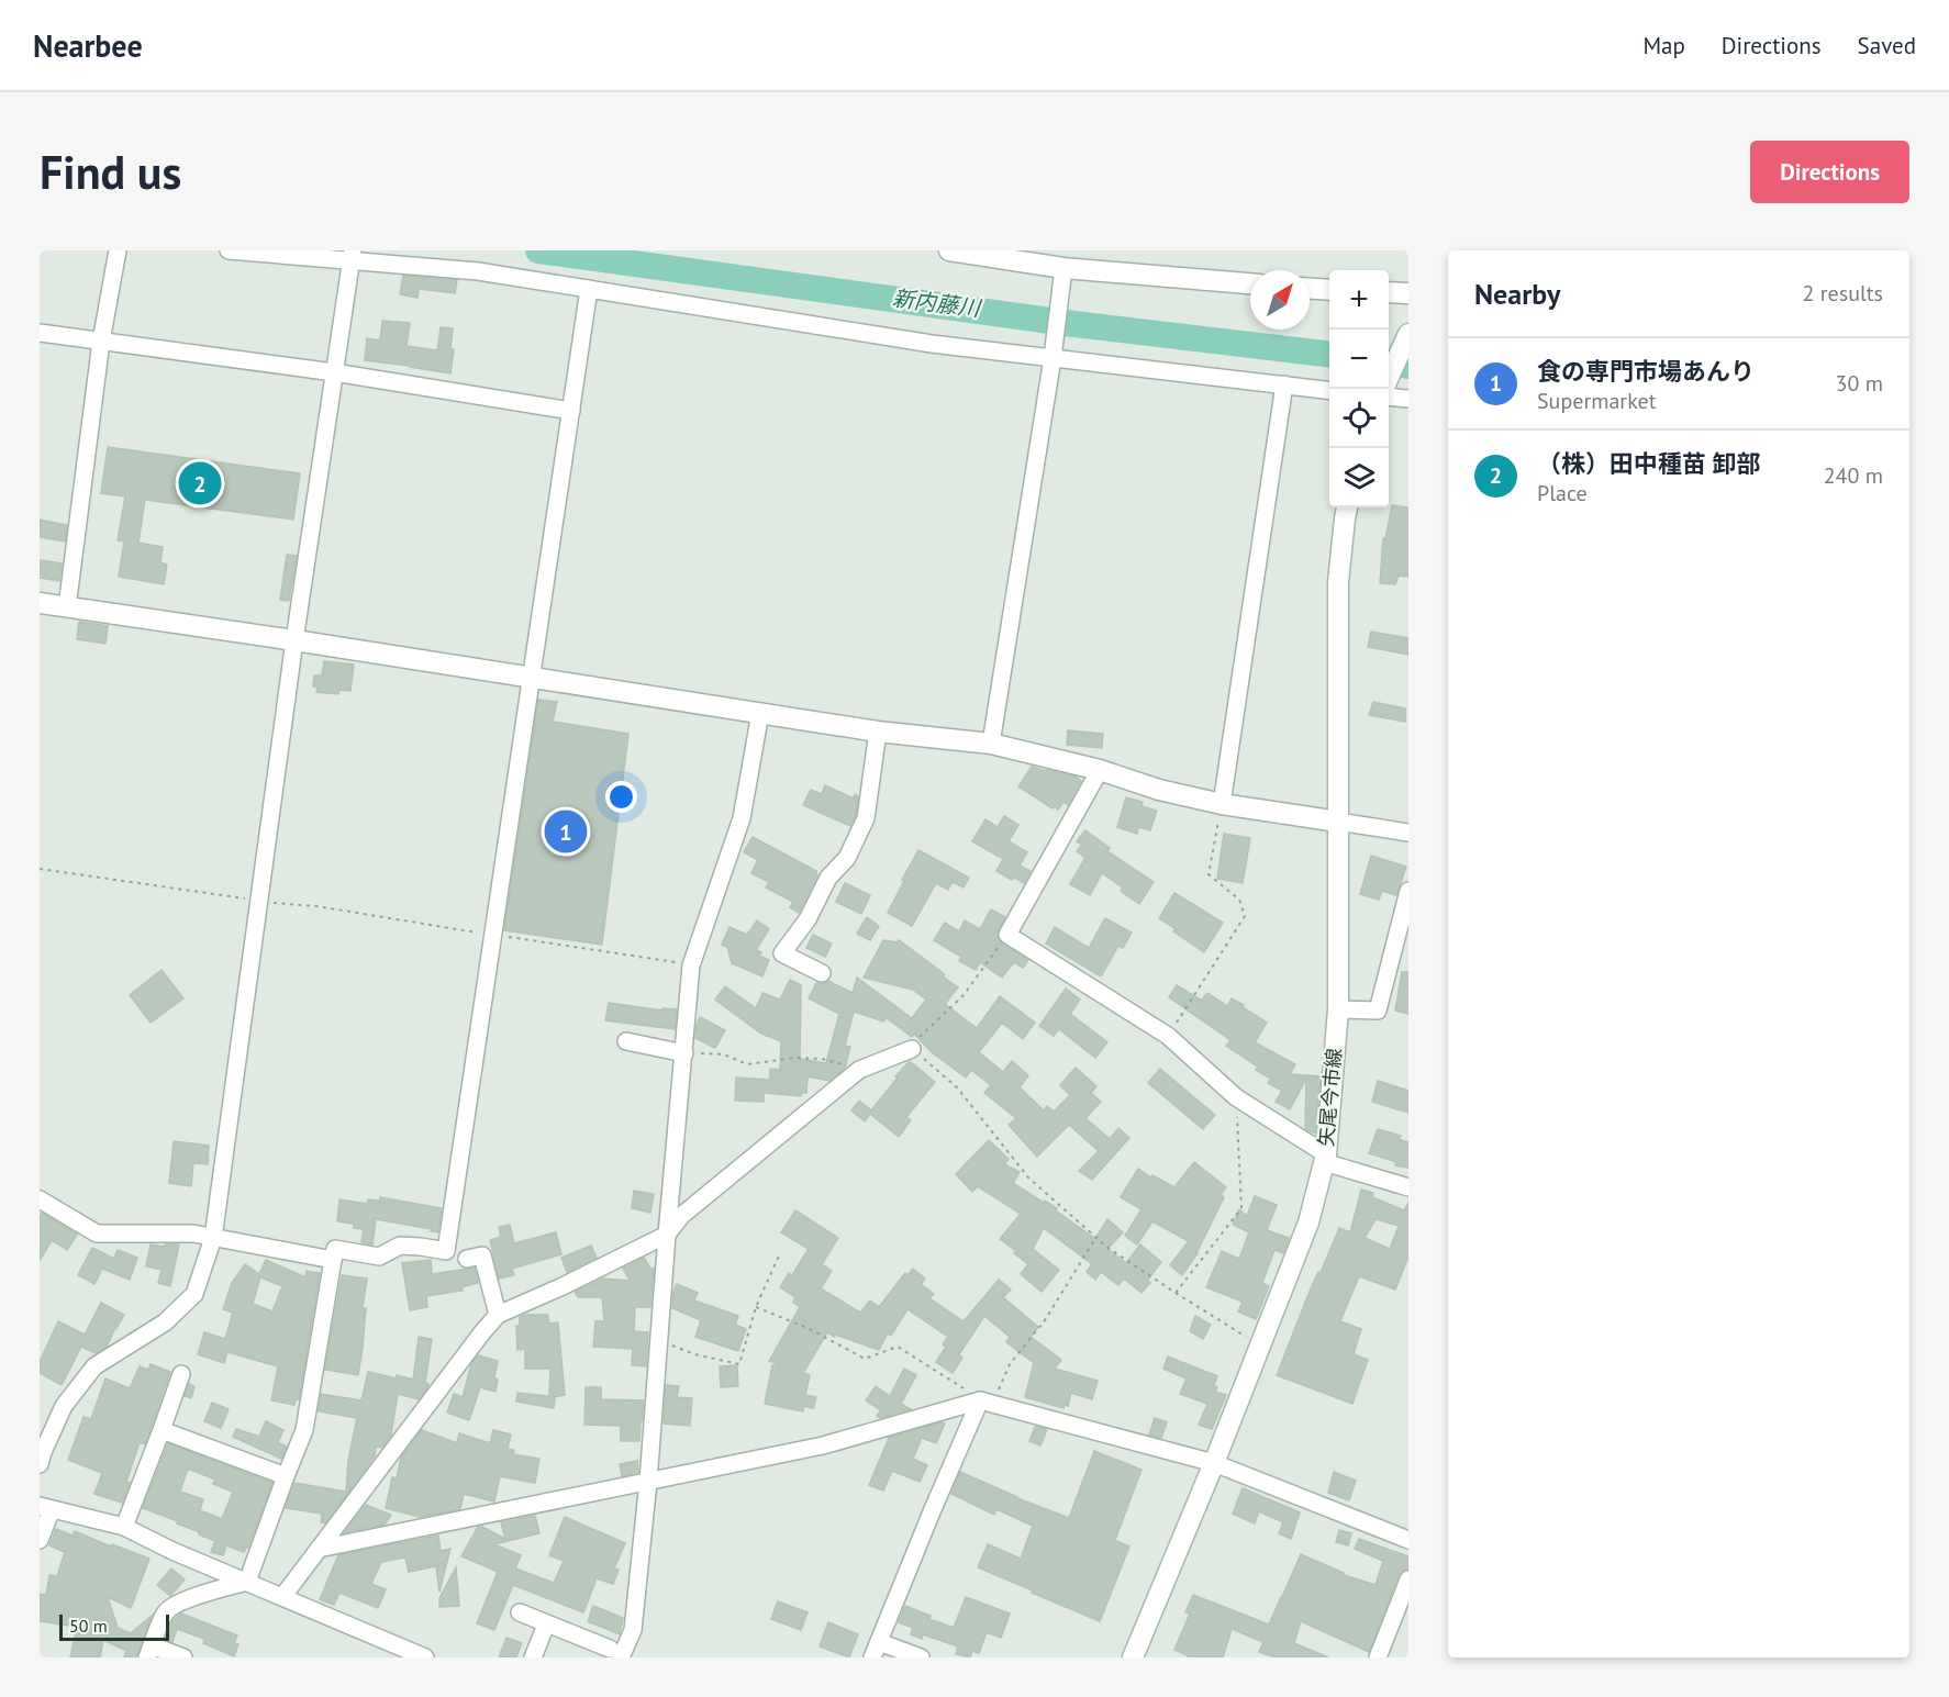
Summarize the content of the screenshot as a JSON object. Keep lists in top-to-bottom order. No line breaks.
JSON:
{"streets":{"street":["矢尾今市線"]},"water":["新内藤川"],"scale_bar":"50 m","north":"top right","page":{"header":"Nearbee","nav":["Map","Directions","Saved"],"buttons":"Directions","title":"Find us","heading":["Nearby","2 results"],"map_buttons":["+","−"],"list":[{"mark":"1","name":"食の専門市場あんり","note":"Supermarket","value":"30 m"},{"mark":"2","name":"（株）田中種苗 卸部","note":"Place","value":"240 m"}],"pins":["2","1"],"scale":"50 m"}}
